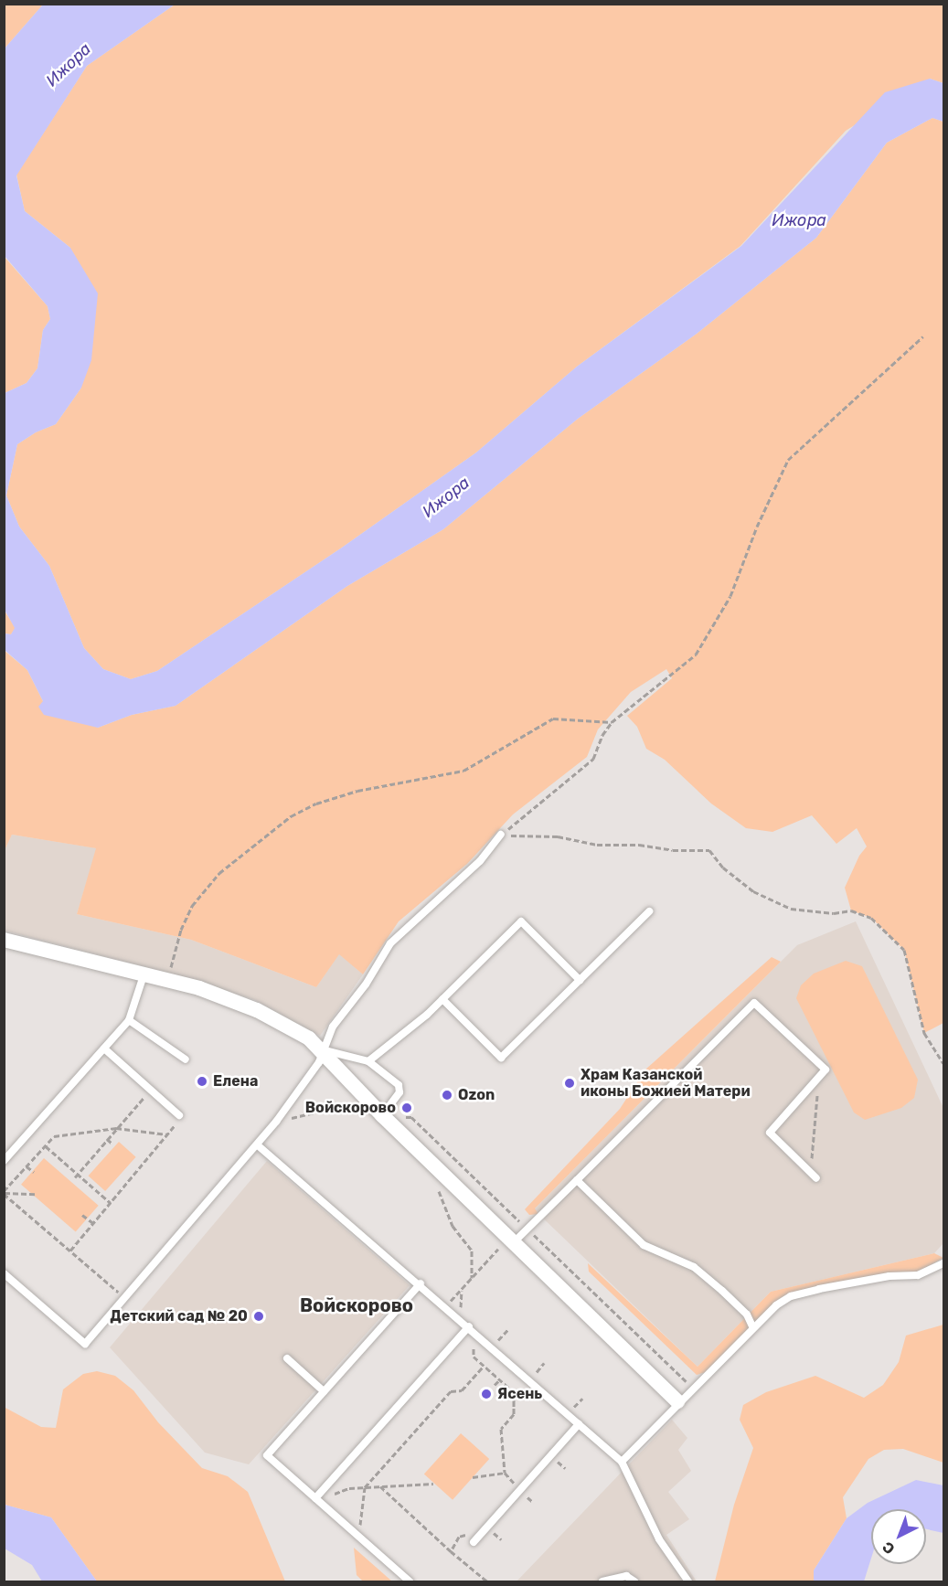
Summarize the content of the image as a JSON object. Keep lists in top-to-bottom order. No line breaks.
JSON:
{"districts":["Войскорово"],"water":["Ижора"],"places":["Елена","Храм Казанской иконы Божией Матери","Ozon","Войскорово","Детский сад № 20","Ясень"],"north":"bottom left"}
